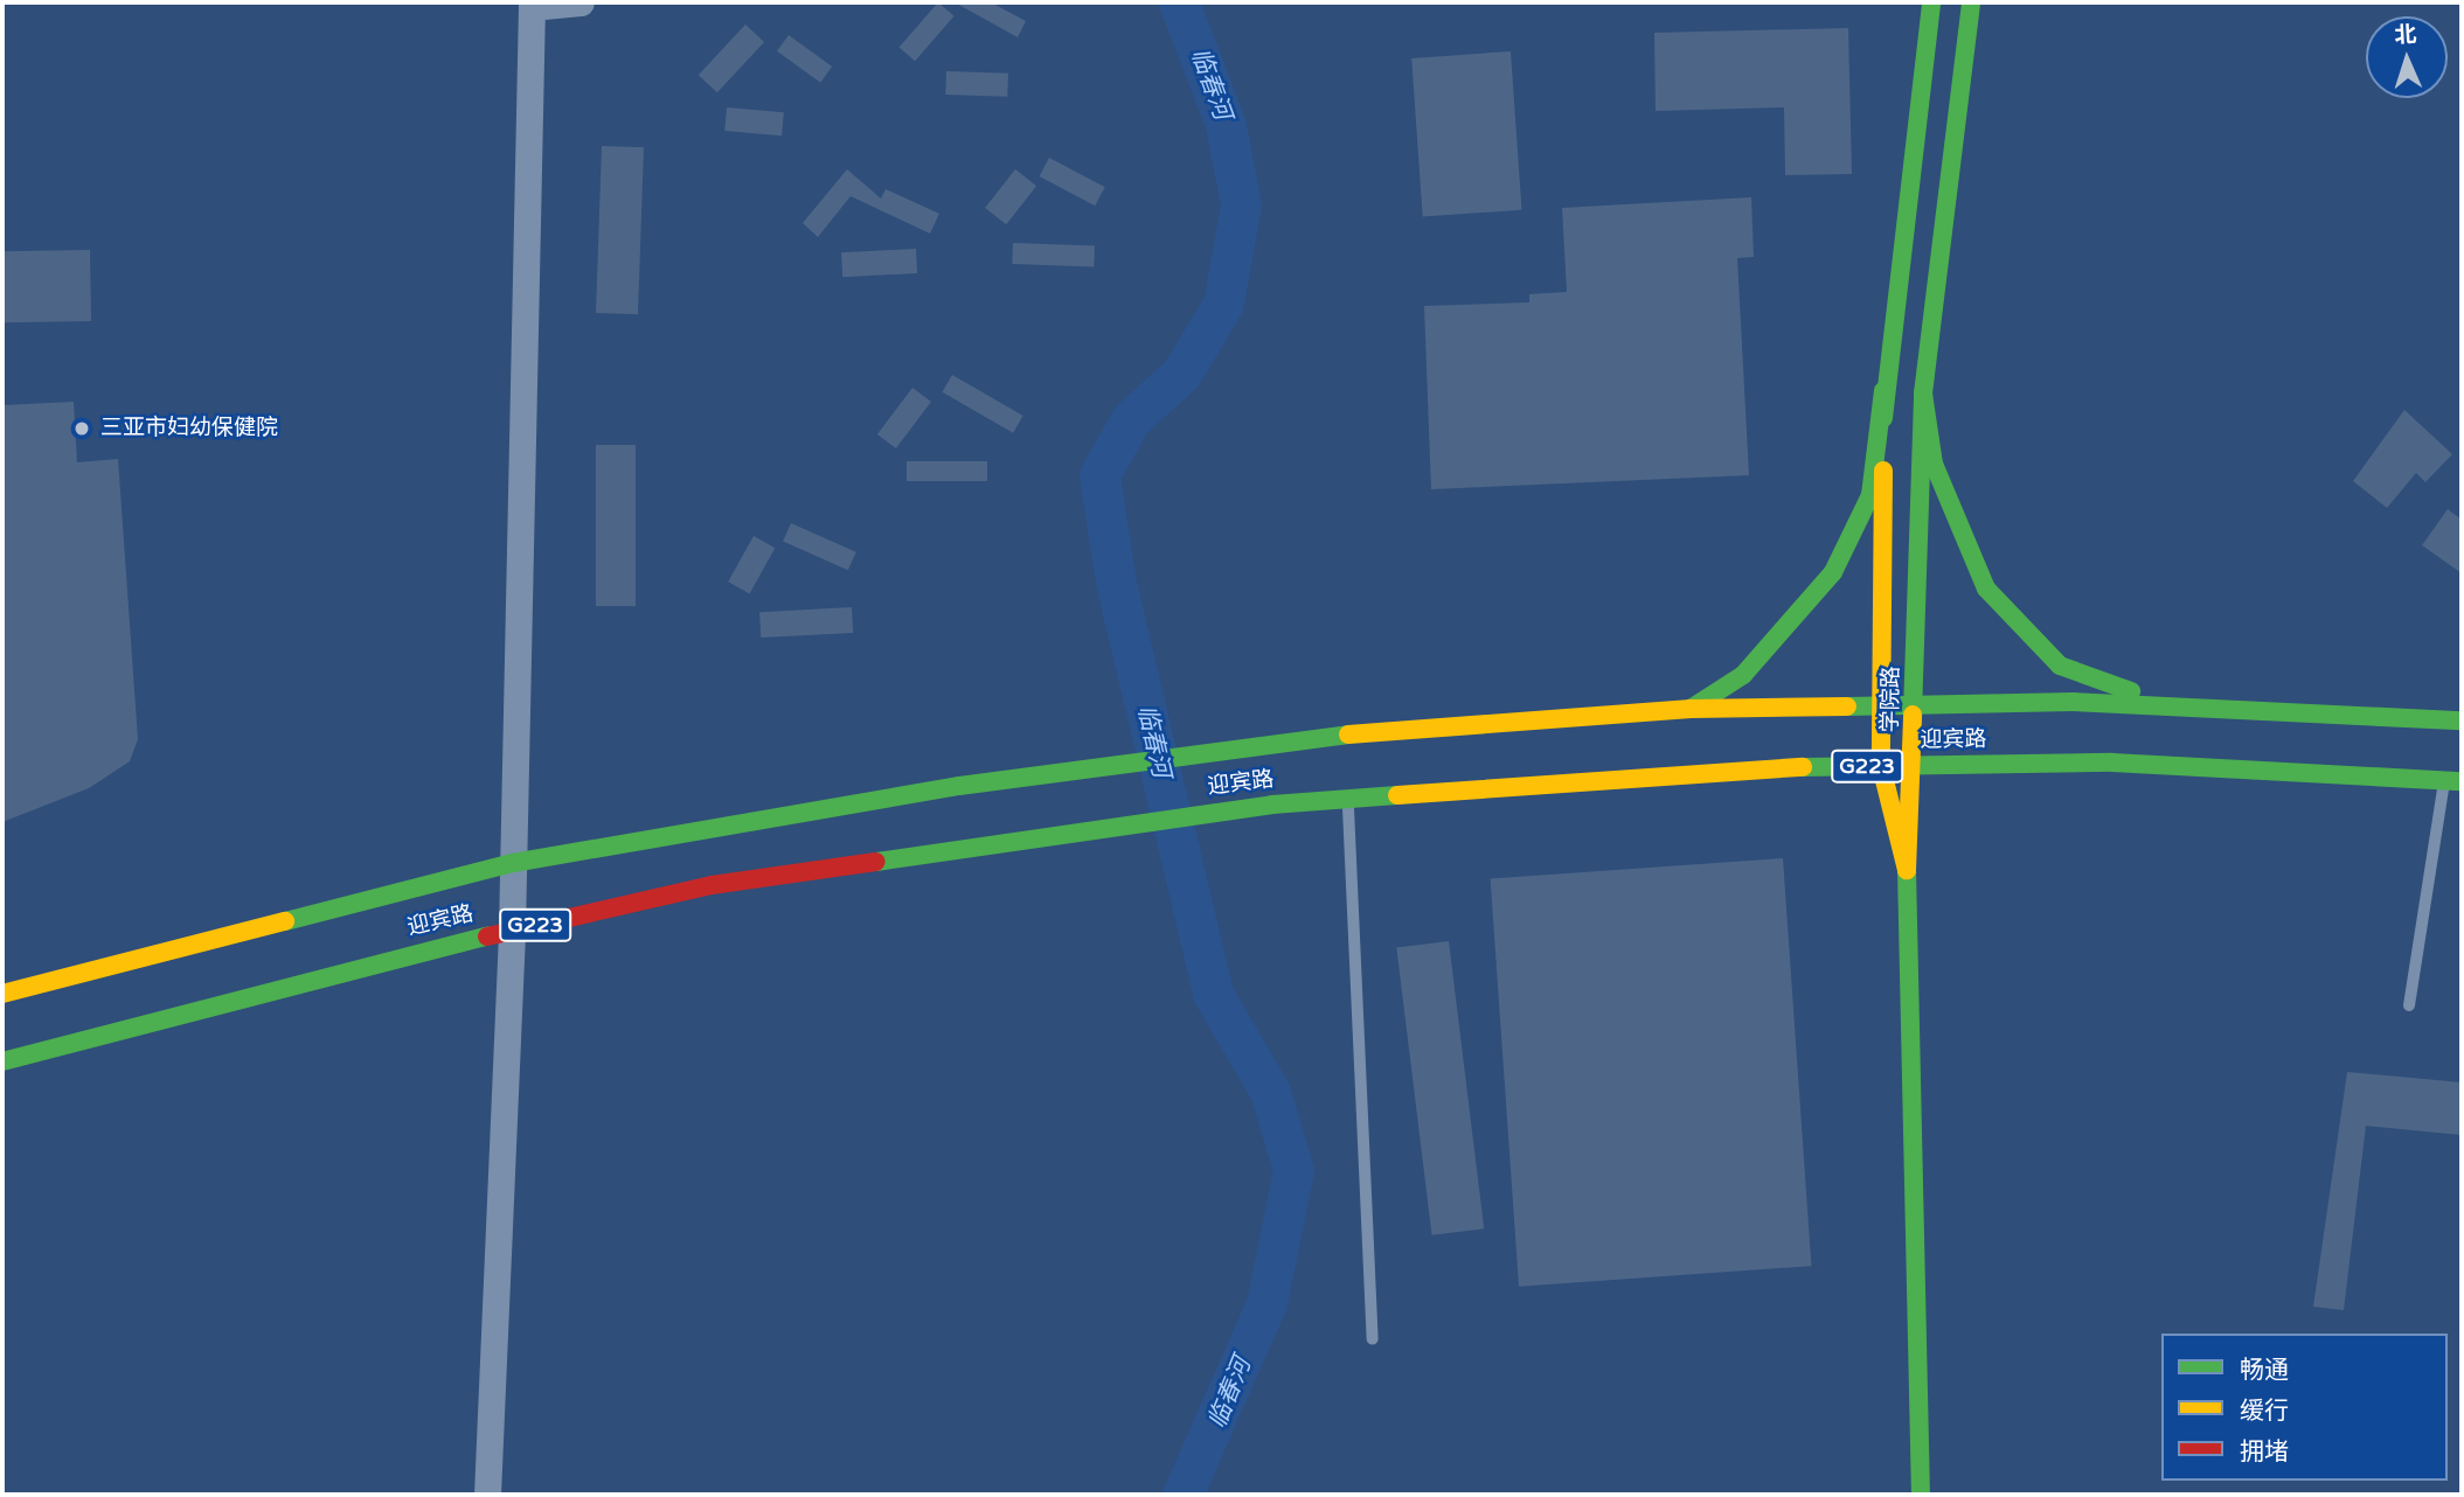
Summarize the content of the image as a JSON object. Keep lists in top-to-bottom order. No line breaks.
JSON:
{"streets":{"main road":["学院路","迎宾路","G223"]},"crossings":[["学院路","迎宾路"]],"water":["临春河"],"places":["三亚市妇幼保健院"],"legend":["畅通","缓行","拥堵"],"north":"top"}
